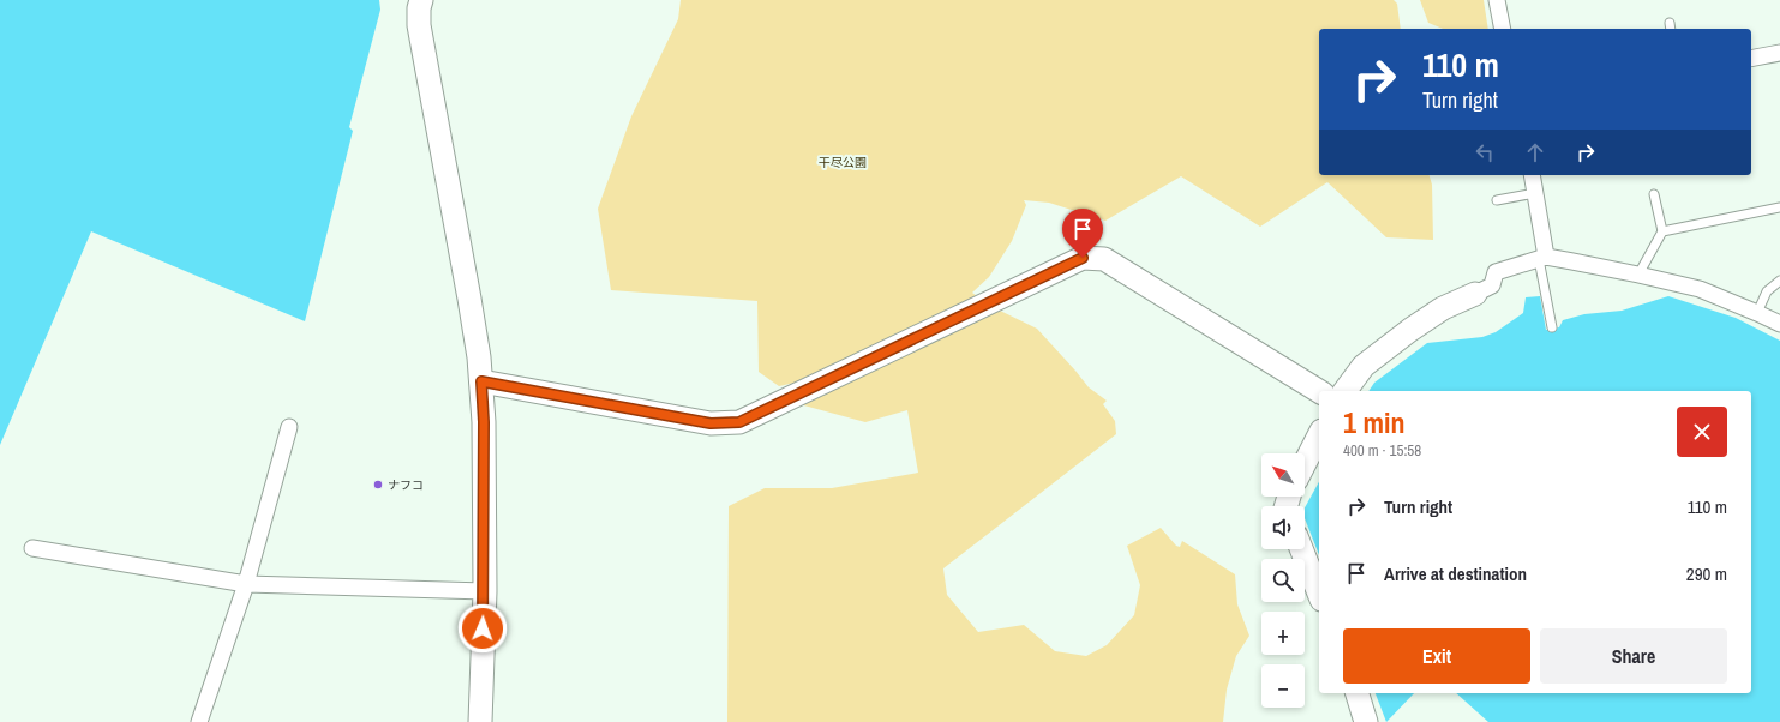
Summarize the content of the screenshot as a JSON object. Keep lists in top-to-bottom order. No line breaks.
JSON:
{"parks":["干尽公園"],"places":["ナフコ"],"north":"top left","page":{"turn":["110 m","Turn right"],"heading":["1 min","400 m · 15:58"],"map_buttons":["+","−"],"list":[{"name":"Turn right","value":"110 m"},{"name":"Arrive at destination","value":"290 m"}],"buttons":["Exit","Share"]}}
